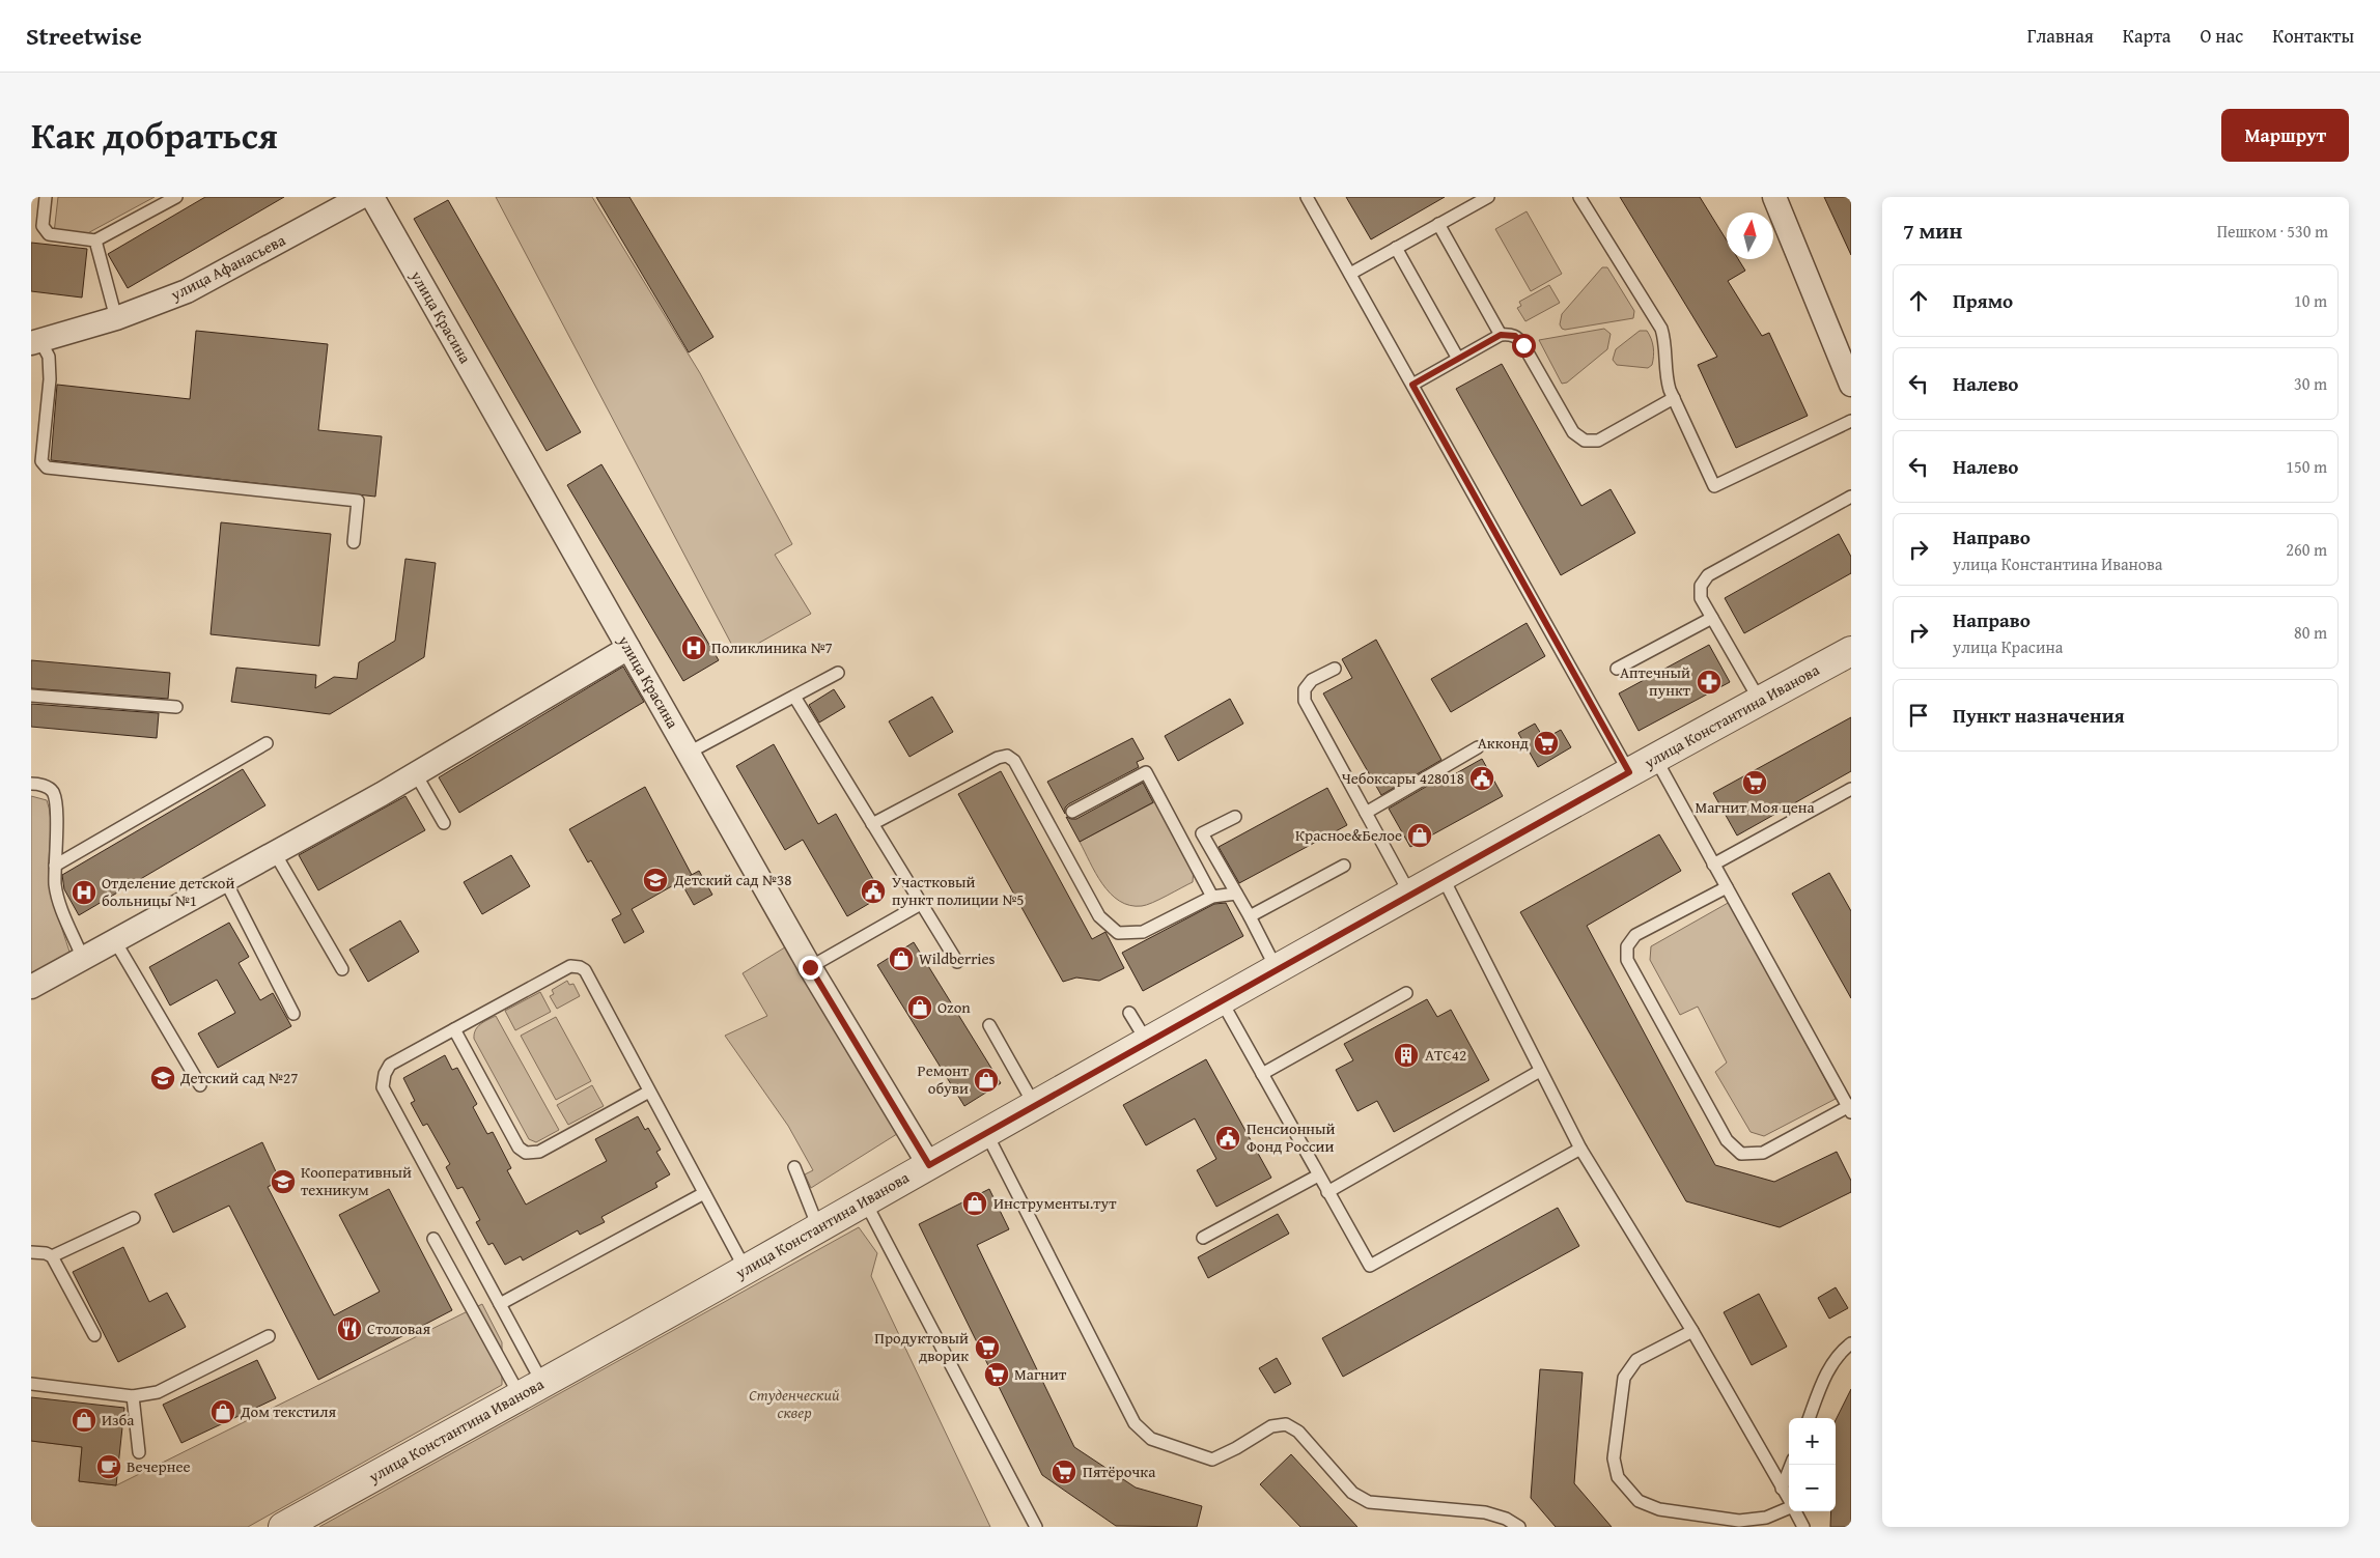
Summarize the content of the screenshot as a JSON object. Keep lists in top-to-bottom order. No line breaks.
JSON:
{"streets":{"street":["улица Афанасьева","улица Красина","улица Константина Иванова"]},"crossings":[["улица Красина","улица Константина Иванова"]],"parks":["Студенческий сквер"],"places":{"hospital":["Поликлиника №7","Отделение детской больницы №1"],"pharmacy":["Аптечный пункт"],"supermarket":["Акконд","Магнит Моя цена","Продуктовый дворик","Магнит","Пятёрочка"],"public building":["Чебоксары 428018","Участковый пункт полиции №5","Пенсионный Фонд России"],"shop":["Красное&Белое","Wildberries","Ozon","Ремонт обуви","Инструменты.тут","Дом текстиля","Изба"],"school or university":["Детский сад №38","Детский сад №27","Кооперативный техникум"],"building":["АТС42"],"restaurant":["Столовая"],"cafe":["Вечернее"]},"north":"top","page":{"header":"Streetwise","nav":["Главная","Карта","О нас","Контакты"],"title":"Как добраться","buttons":"Маршрут","heading":["7 мин","Пешком · 530 m"],"list":[["Прямо","10 m"],["Налево","30 m"],["Налево","150 m"],["Направо","улица Константина Иванова","260 m"],["Направо","улица Красина","80 m"],"Пункт назначения"],"map_buttons":["+","−"]}}
